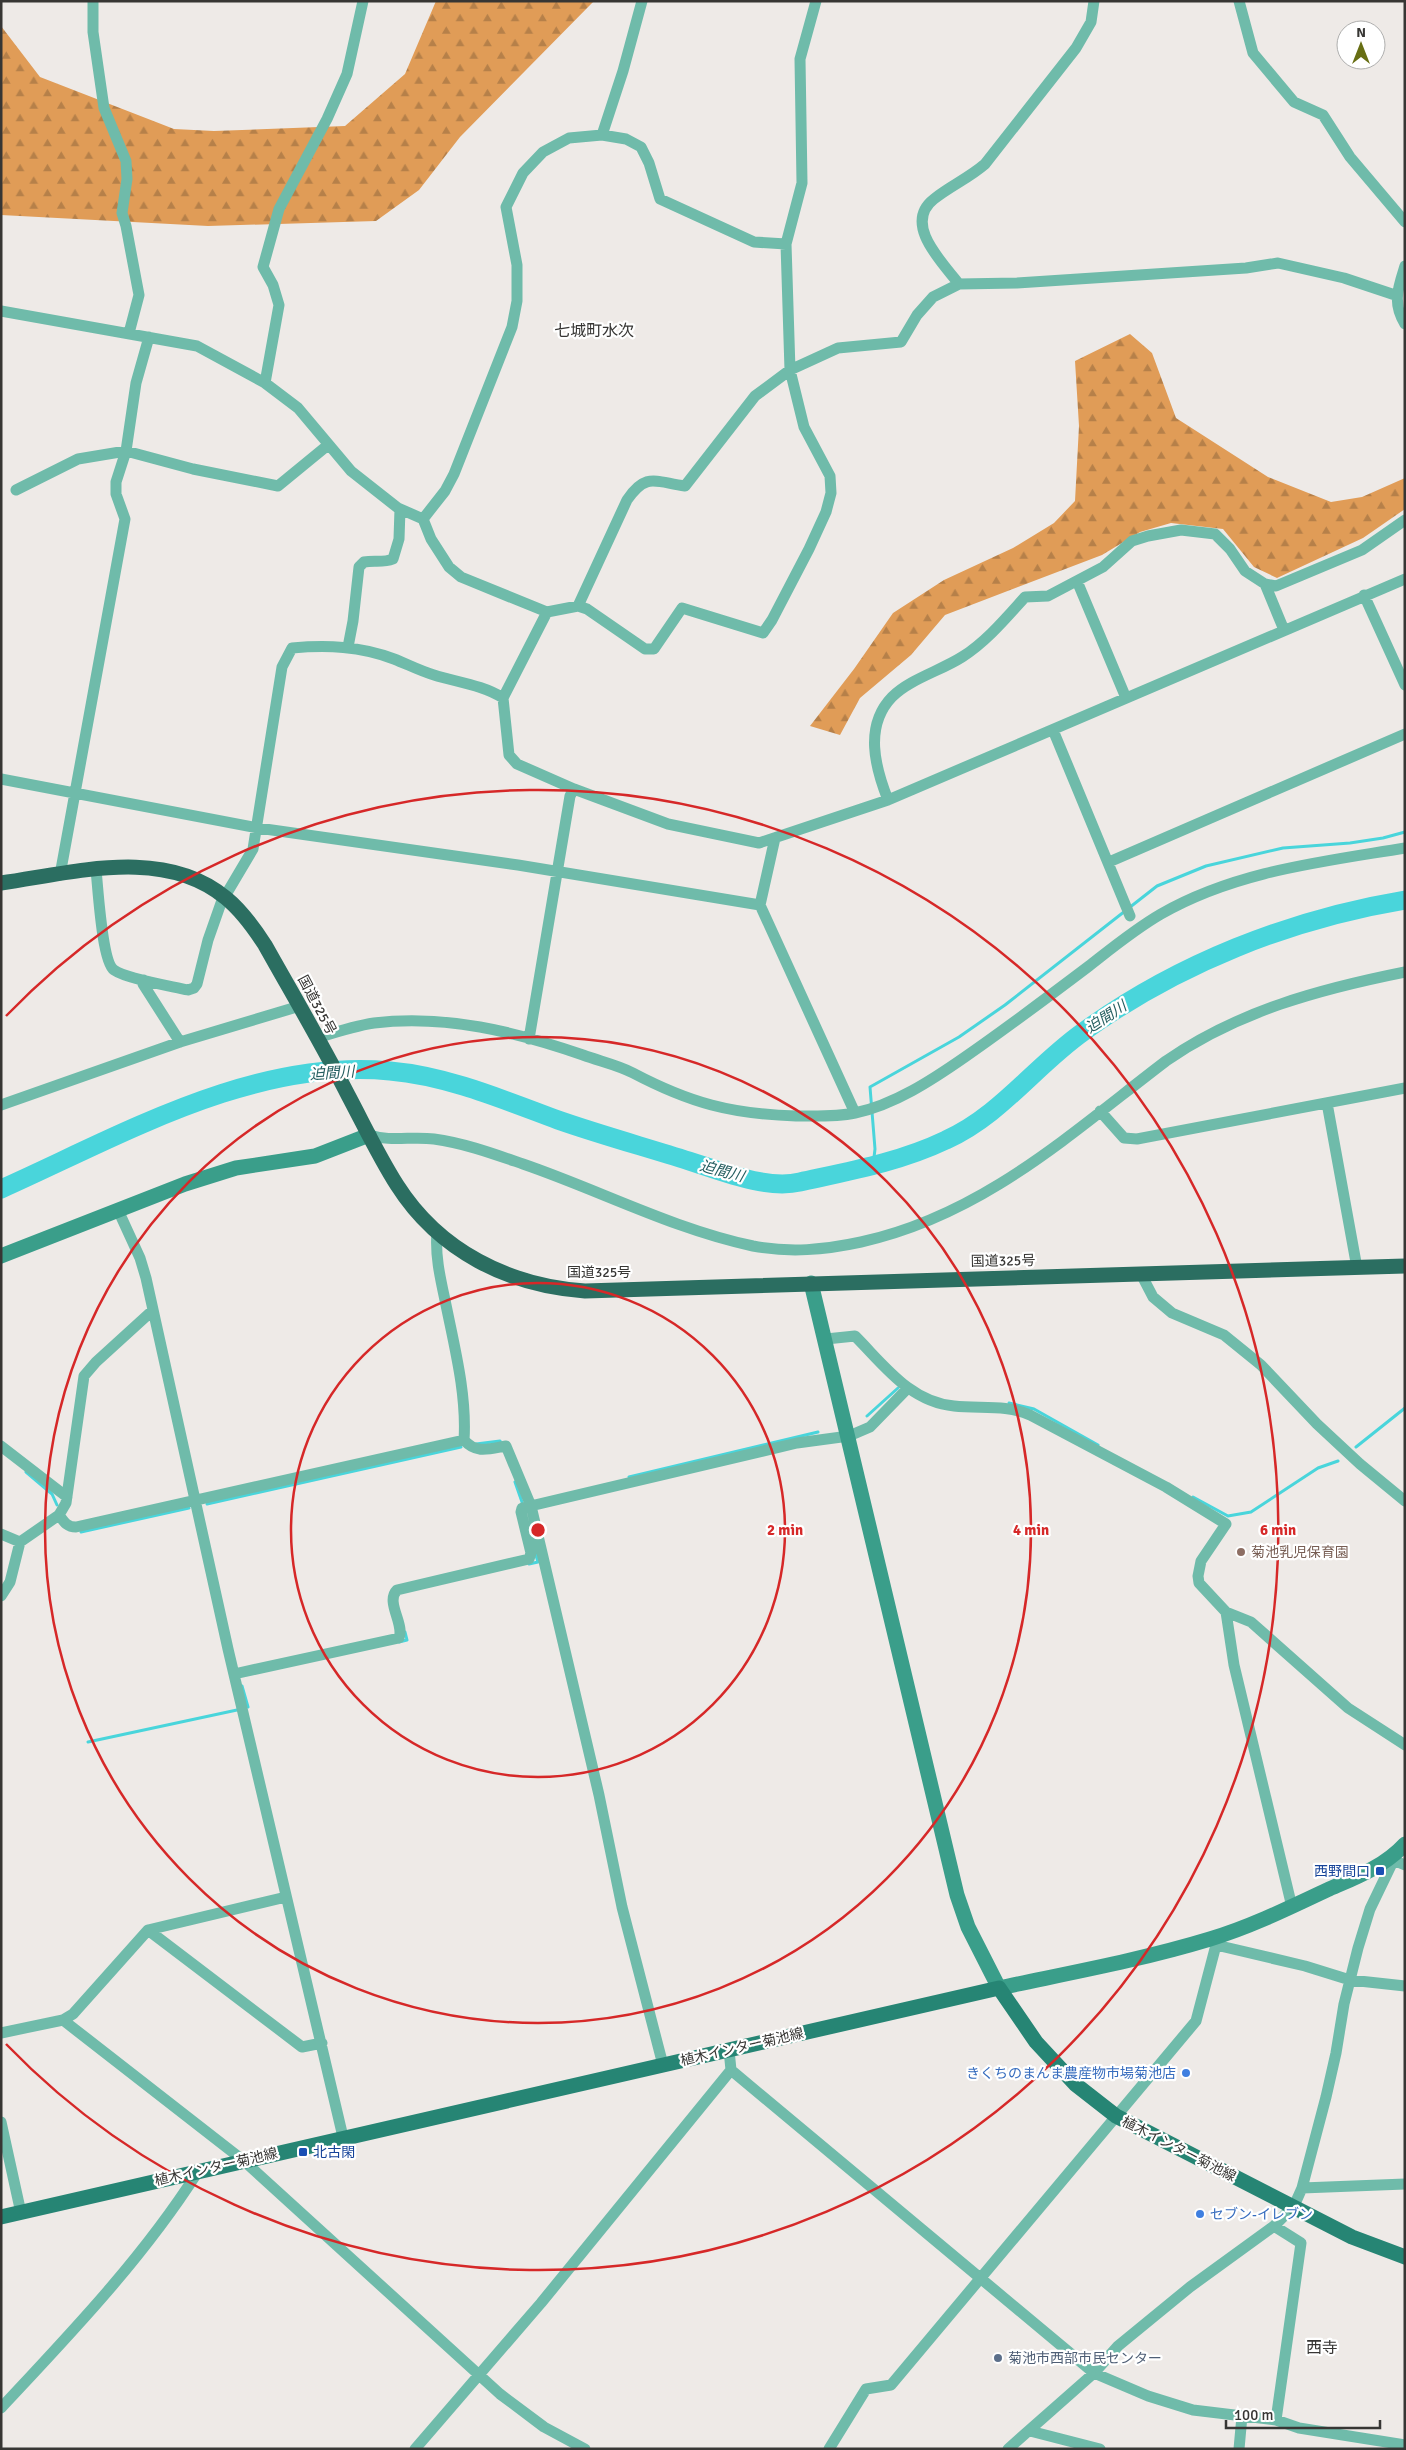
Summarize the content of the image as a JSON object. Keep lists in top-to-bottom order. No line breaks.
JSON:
{"streets":{"highway":["国道325号"],"main road":["植木インター菊池線"]},"districts":["七城町水次","西寺"],"water":["迫間川"],"places":{"other":["菊池乳児保育園","きくちのまんま農産物市場菊池店","セブン-イレブン","菊池市西部市民センター"],"transit":["西野間口","北古閑"]},"scale_bar":"100 m","north":"top","rings":["2 min","4 min","6 min"]}
